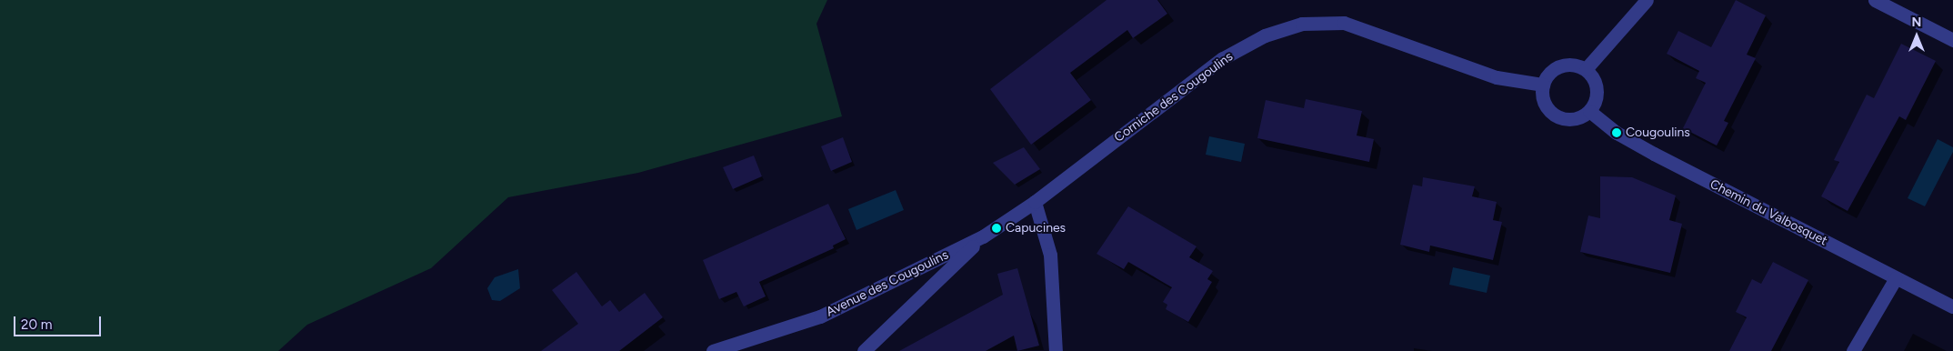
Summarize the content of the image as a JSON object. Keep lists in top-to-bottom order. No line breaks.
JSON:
{"streets":{"street":["Corniche des Cougoulins","Chemin du Valbosquet","Avenue des Cougoulins"]},"crossings":[["Corniche des Cougoulins","Chemin du Valbosquet"],["Corniche des Cougoulins","Avenue des Cougoulins"]],"places":["Cougoulins","Capucines"],"scale_bar":"20 m","north":"top"}
